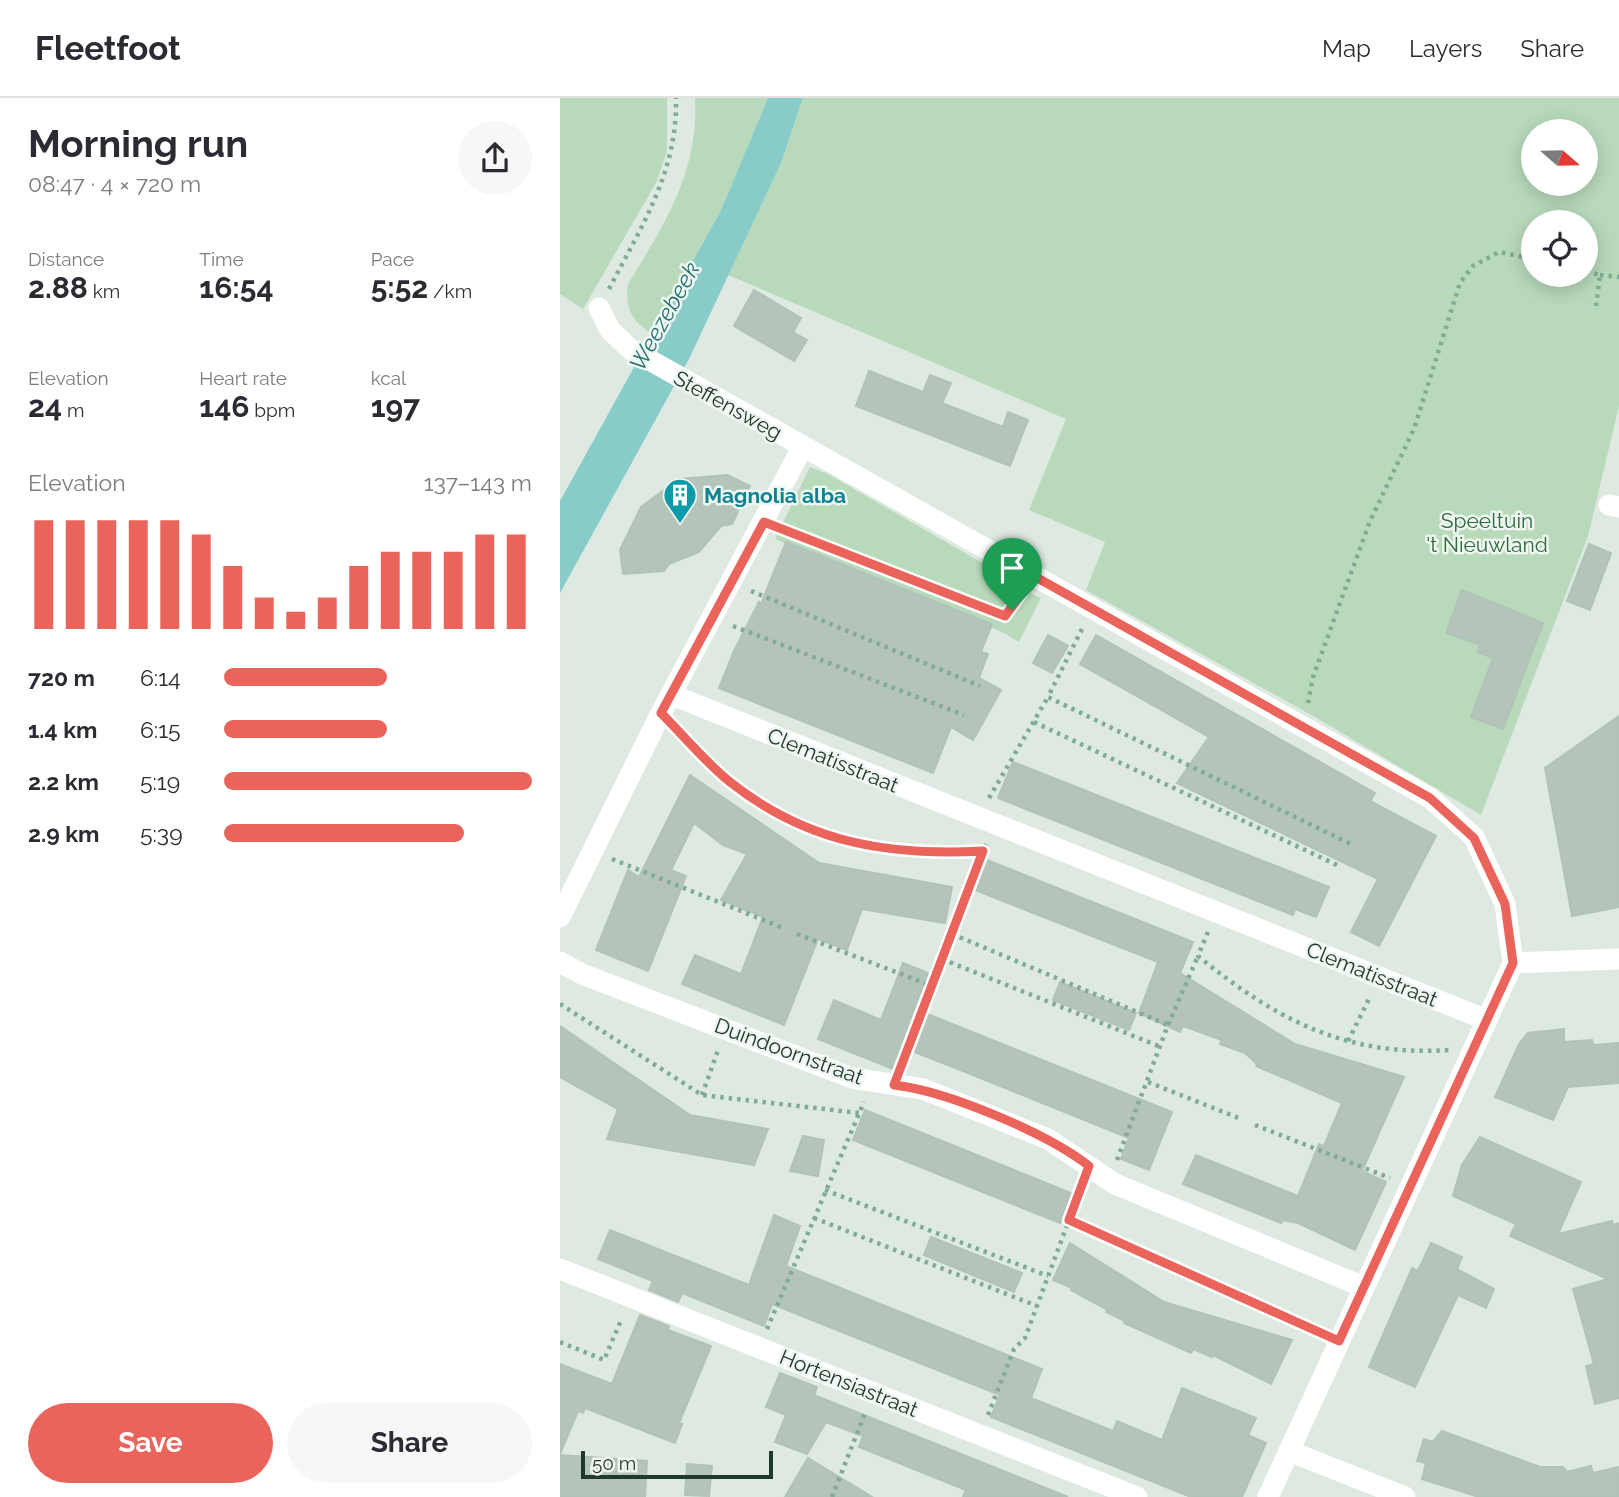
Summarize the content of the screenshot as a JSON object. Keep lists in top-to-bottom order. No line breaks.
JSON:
{"streets":{"street":["Steffensweg","Clematisstraat","Duindoornstraat","Hortensiastraat"]},"water":["Weezebeek"],"parks":["Speeltuin 't Nieuwland"],"places":{"building":["Magnolia alba"]},"scale_bar":"50 m","north":"right","page":{"header":"Fleetfoot","nav":["Map","Layers","Share"],"heading":["Morning run","08:47 · 4 × 720 m"],"stats":[["Distance","2.88 km"],["Time","16:54"],["Pace","5:52 /km"],["Elevation","24 m"],["Heart rate","146 bpm"],["kcal","197"]],"chart":["Elevation","137–143 m"],"list":[{"name":"720 m","note":"6:14"},{"name":"1.4 km","note":"6:15"},{"name":"2.2 km","note":"5:19"},{"name":"2.9 km","note":"5:39"}],"buttons":["Save","Share"],"scale":"50 m"}}
